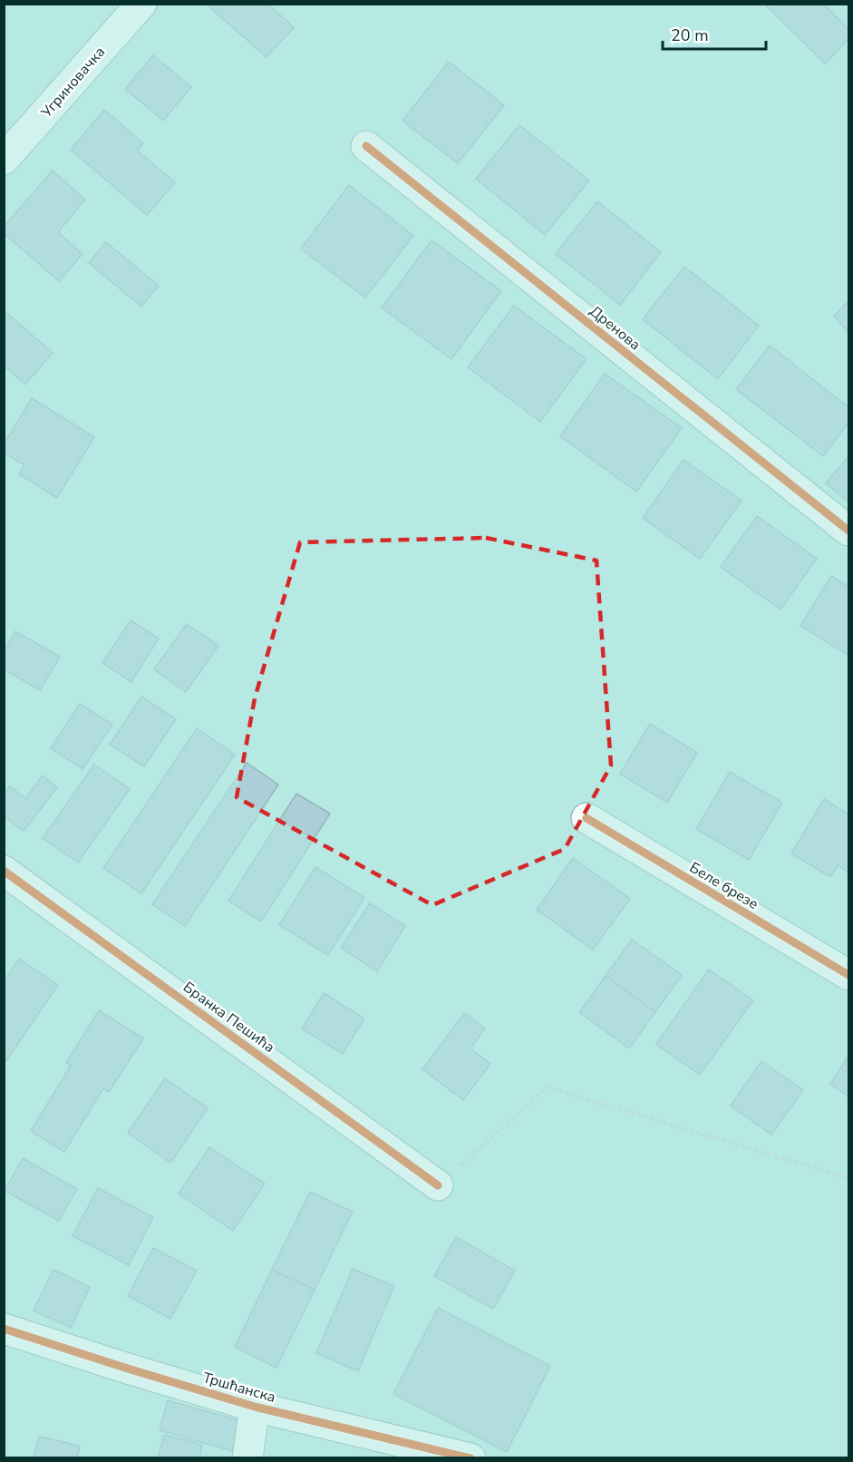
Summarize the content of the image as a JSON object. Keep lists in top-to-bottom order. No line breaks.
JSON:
{"streets":{"street":["Угриновачка","Дренова","Беле брезе","Бранка Пешића","Тршћанска"]},"scale_bar":"20 m"}
